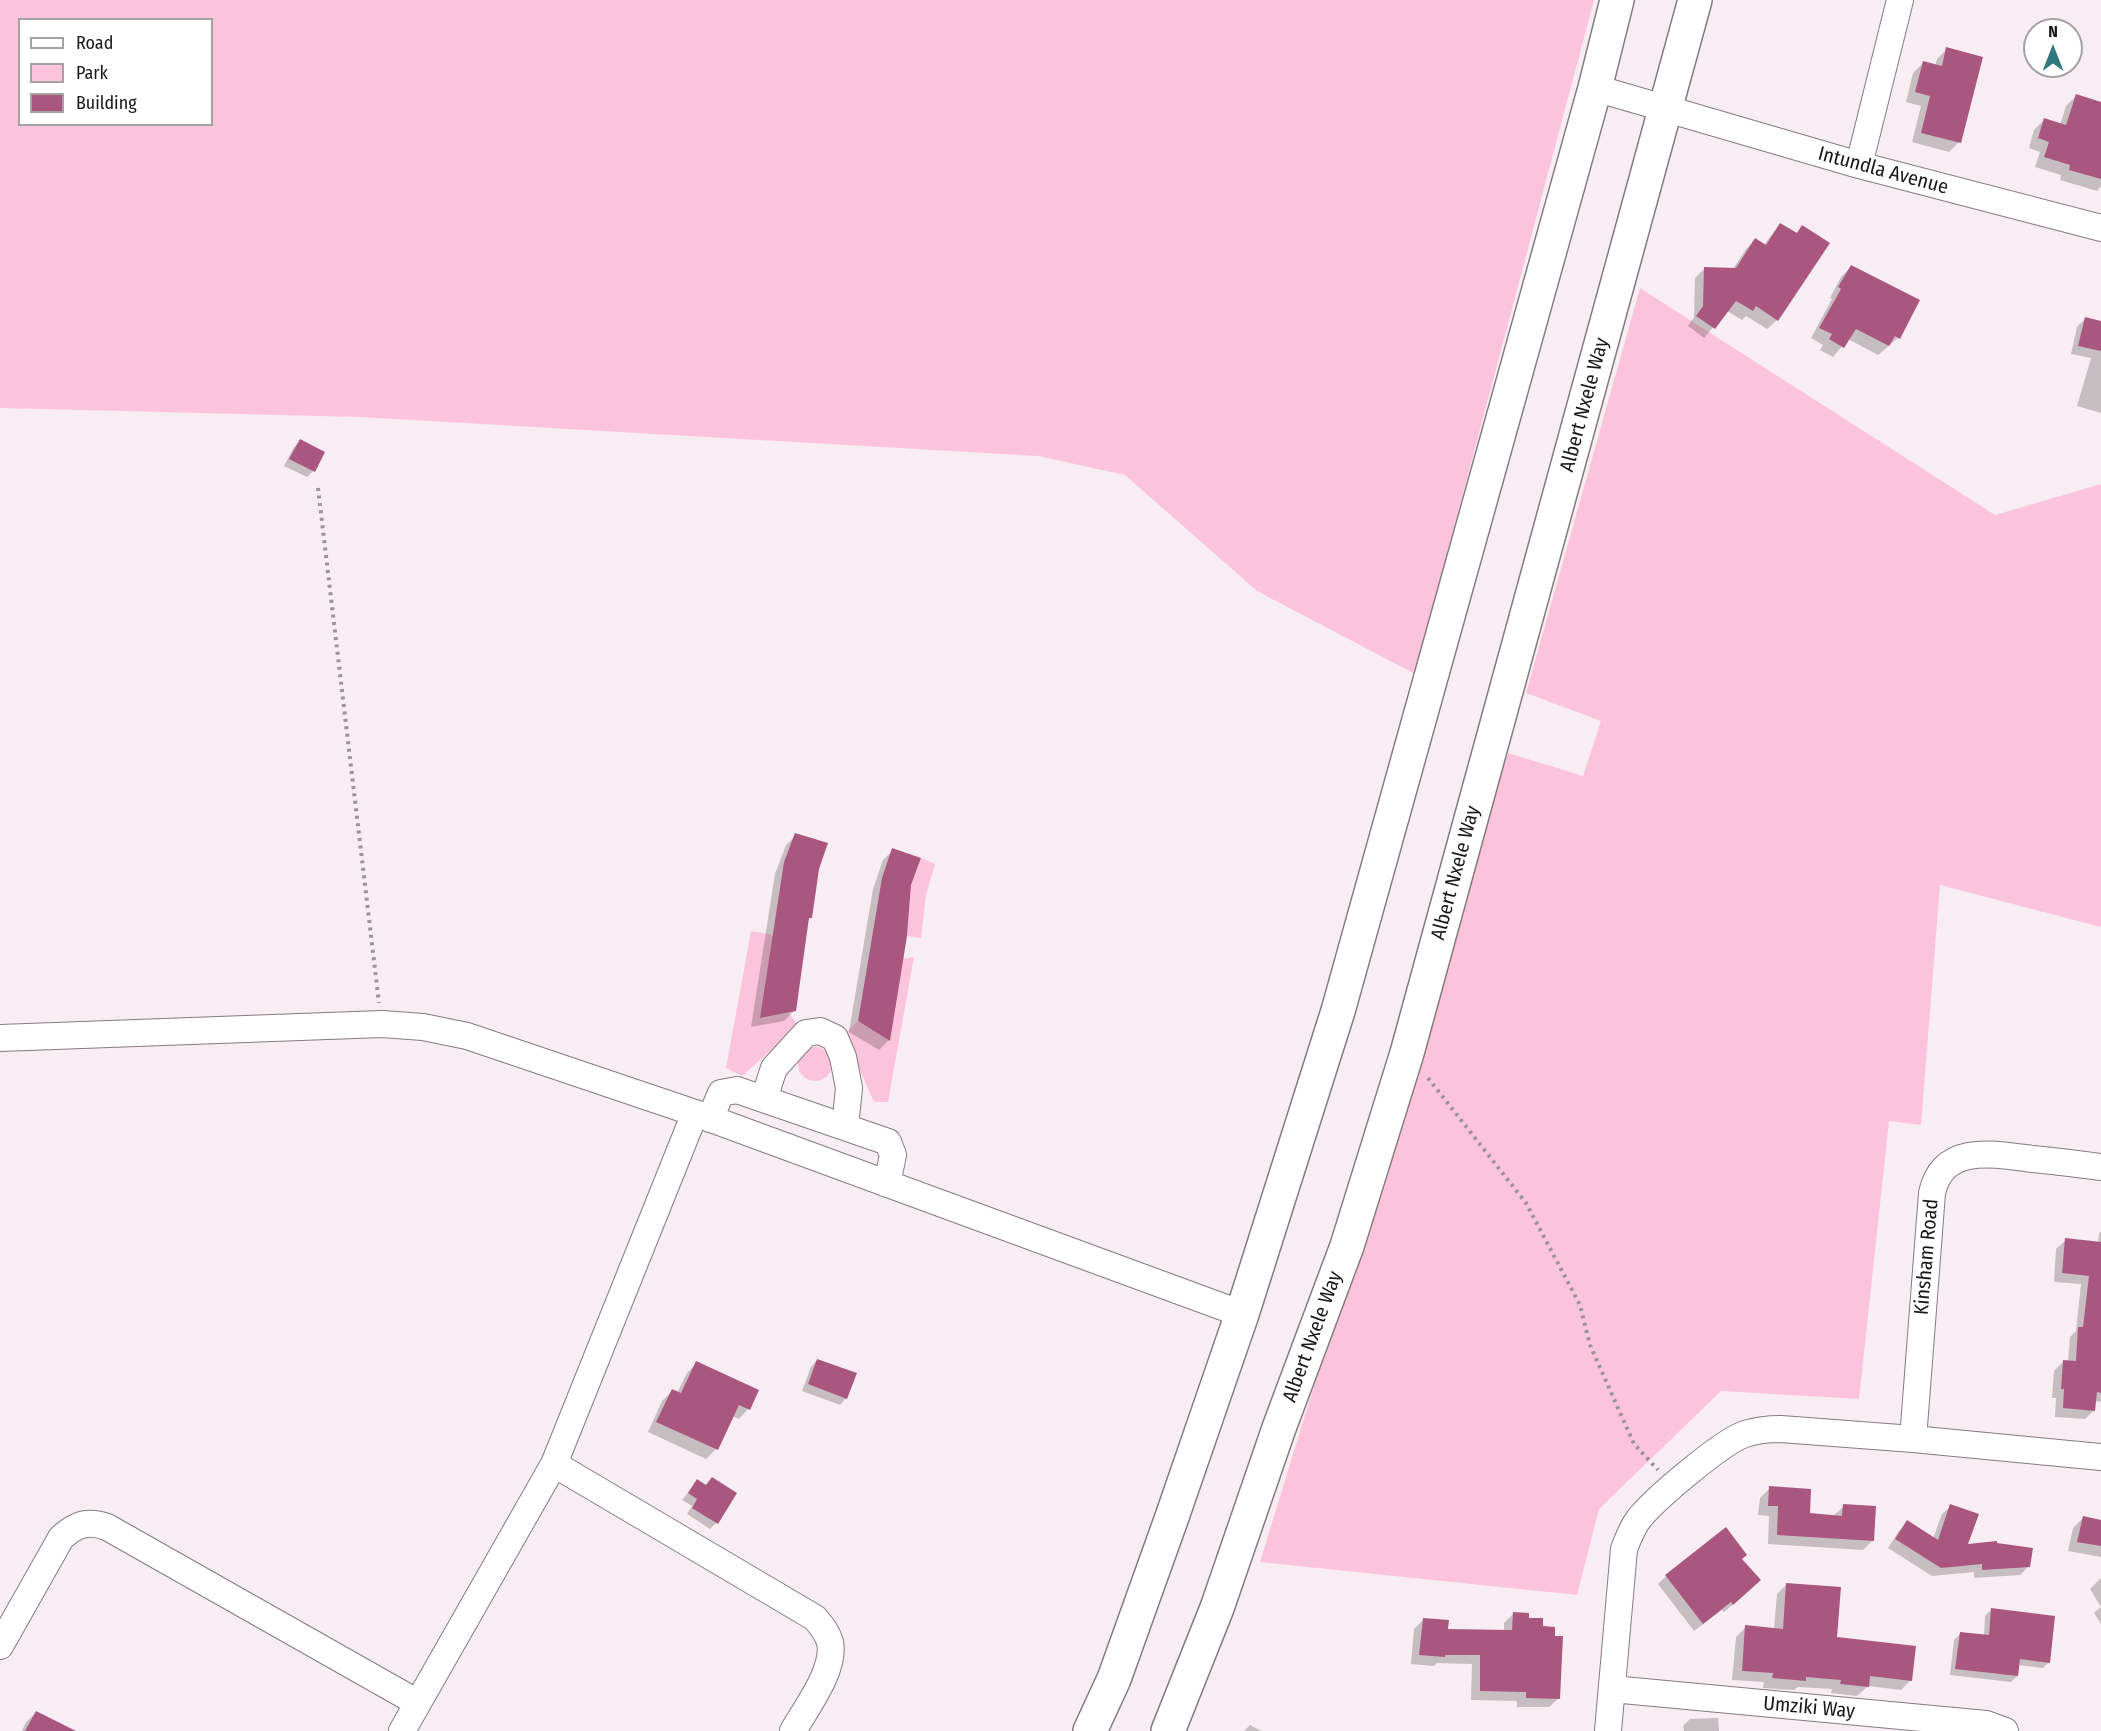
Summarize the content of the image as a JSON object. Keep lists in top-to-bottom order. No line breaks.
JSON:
{"streets":{"main road":["Albert Nxele Way"],"street":["Intundla Avenue","Kinsham Road","Umziki Way"]},"crossings":[["Intundla Avenue","Albert Nxele Way"]],"legend":["Road","Park","Building"],"north":"top"}
